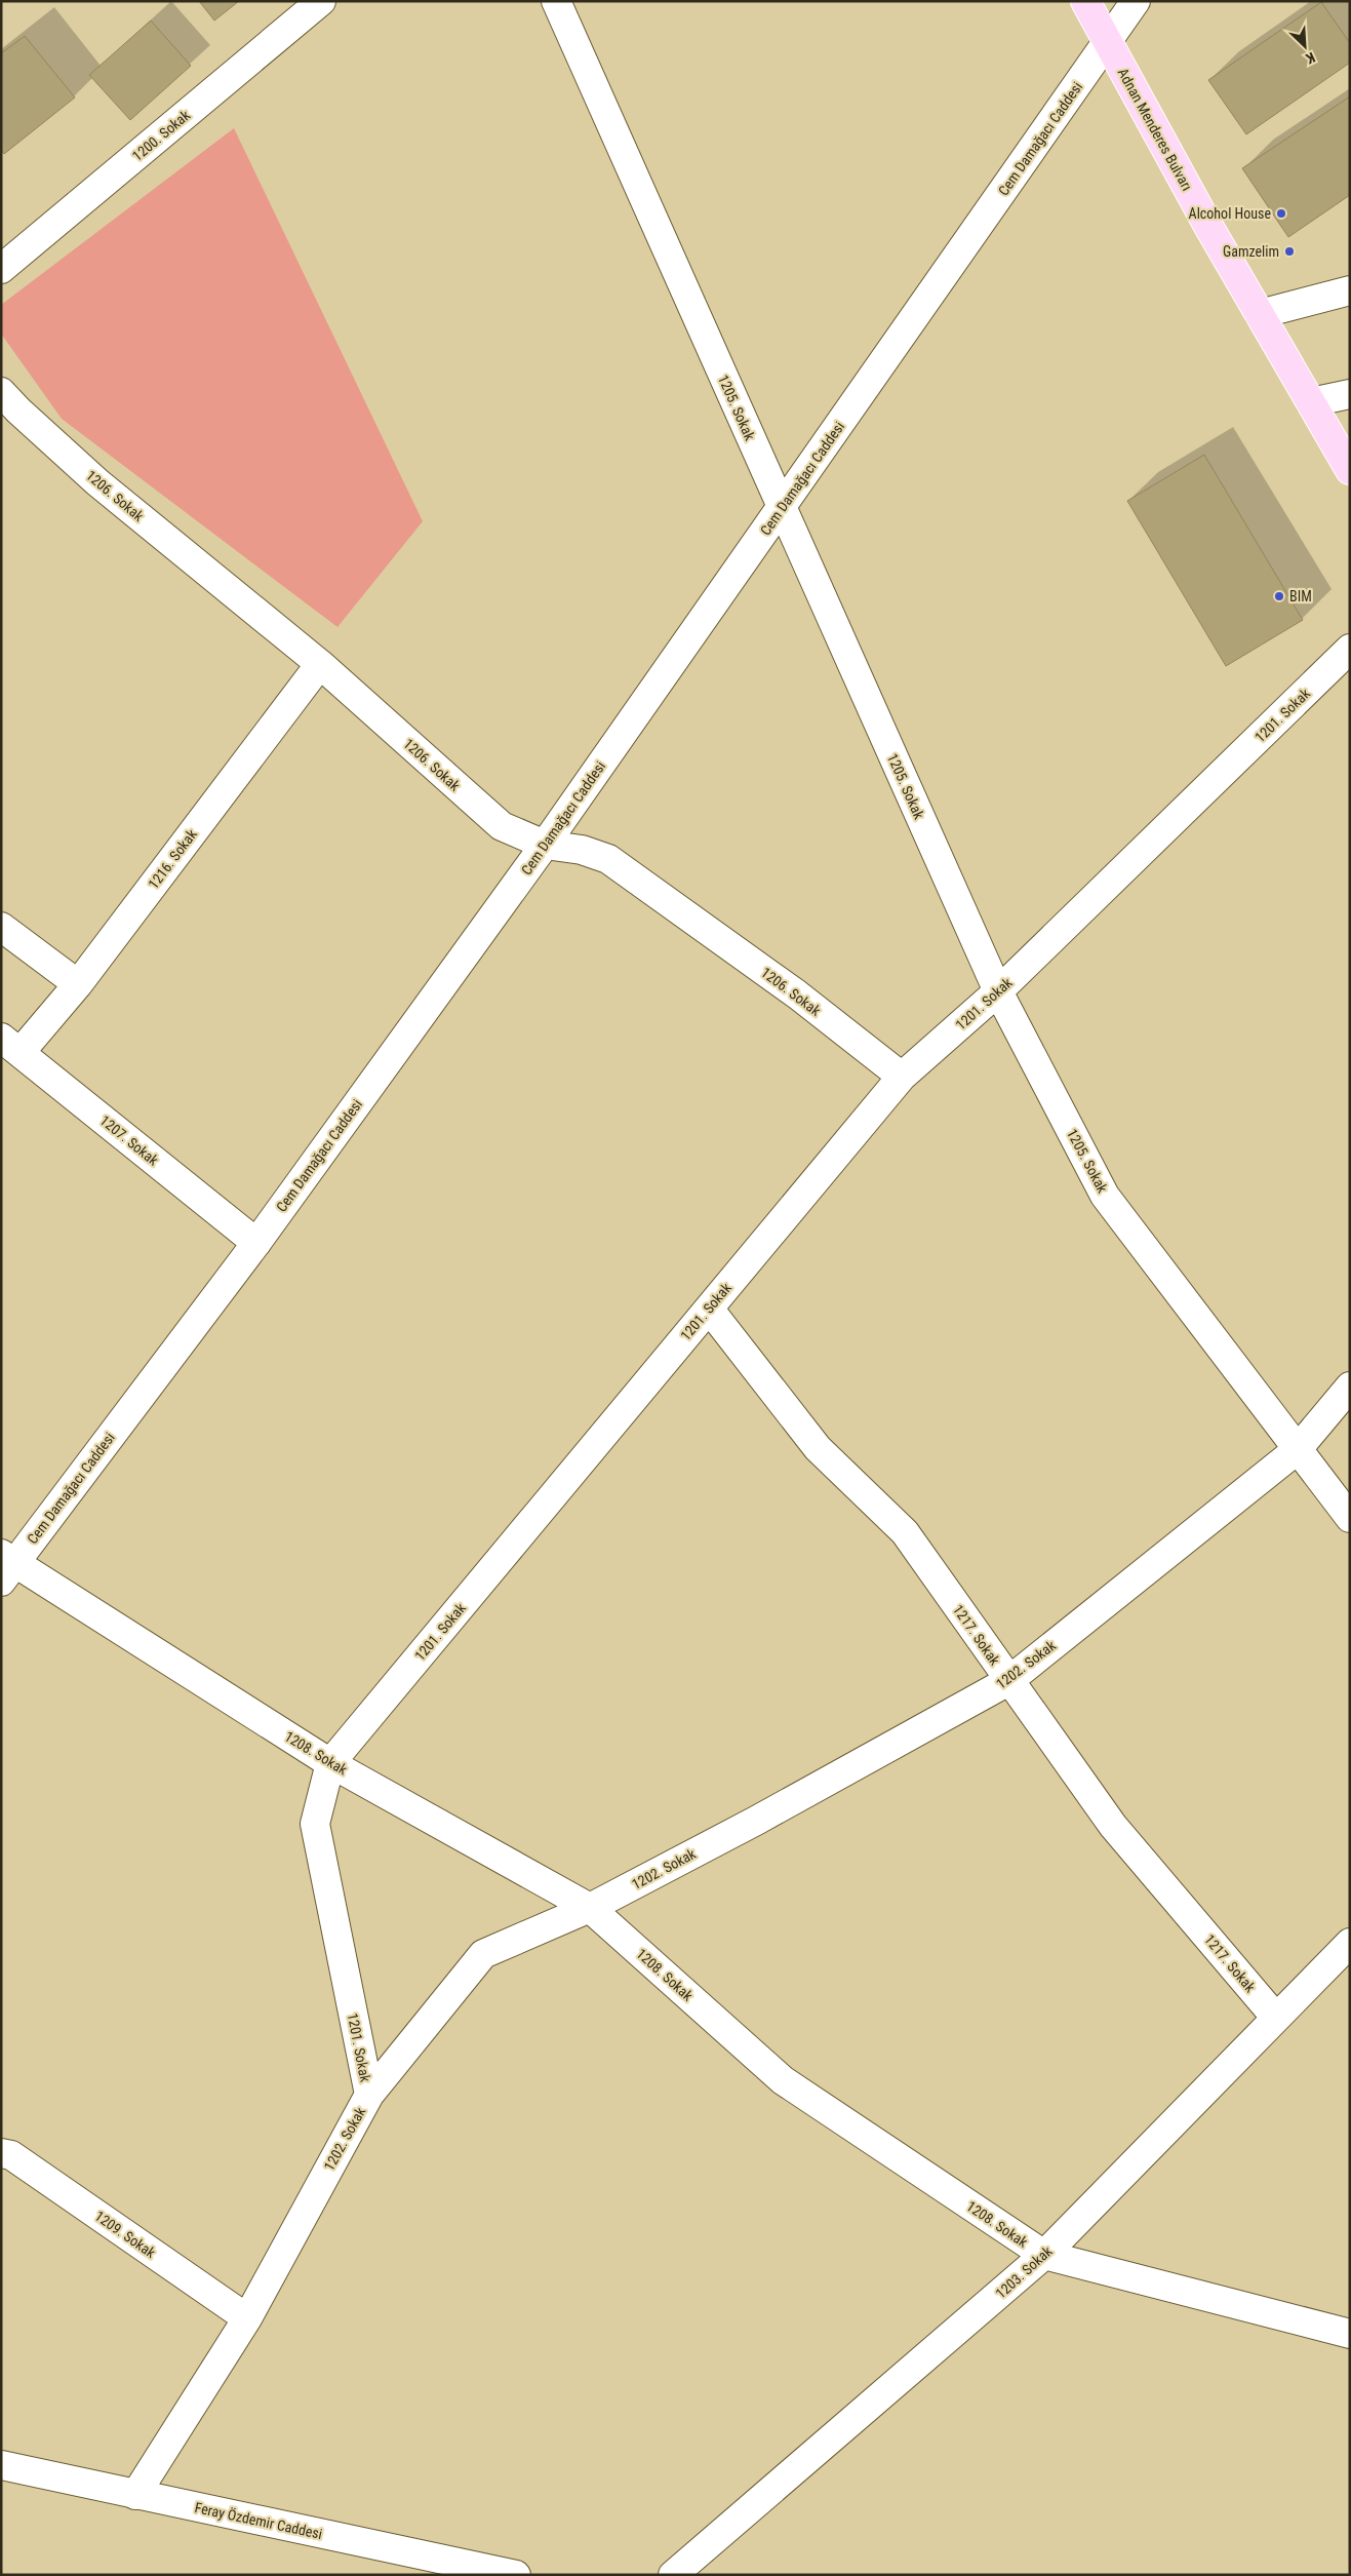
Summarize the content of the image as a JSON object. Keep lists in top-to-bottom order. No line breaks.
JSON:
{"streets":{"main road":["Adnan Menderes Bulvarı"],"street":["1200. Sokak","Cem Damağacı Caddesi","1205. Sokak","1206. Sokak","1201. Sokak","1216. Sokak","1207. Sokak","1217. Sokak","1202. Sokak","1208. Sokak","1209. Sokak","1203. Sokak","Feray Özdemir Caddesi"]},"crossings":[["Adnan Menderes Bulvarı","Cem Damağacı Caddesi"],["Cem Damağacı Caddesi","1205. Sokak"],["Cem Damağacı Caddesi","1206. Sokak"],["Cem Damağacı Caddesi","1207. Sokak"],["Cem Damağacı Caddesi","1208. Sokak"],["1205. Sokak","1201. Sokak"],["1205. Sokak","1202. Sokak"],["1206. Sokak","1201. Sokak"],["1206. Sokak","1216. Sokak"],["1201. Sokak","1217. Sokak"],["1201. Sokak","1202. Sokak"],["1201. Sokak","1208. Sokak"],["1216. Sokak","1207. Sokak"],["1217. Sokak","1202. Sokak"],["1217. Sokak","1203. Sokak"],["1202. Sokak","1208. Sokak"],["1202. Sokak","1209. Sokak"],["1202. Sokak","Feray Özdemir Caddesi"],["1208. Sokak","1203. Sokak"]],"places":["Alcohol House","Gamzelim","BIM"],"north":"bottom right"}
